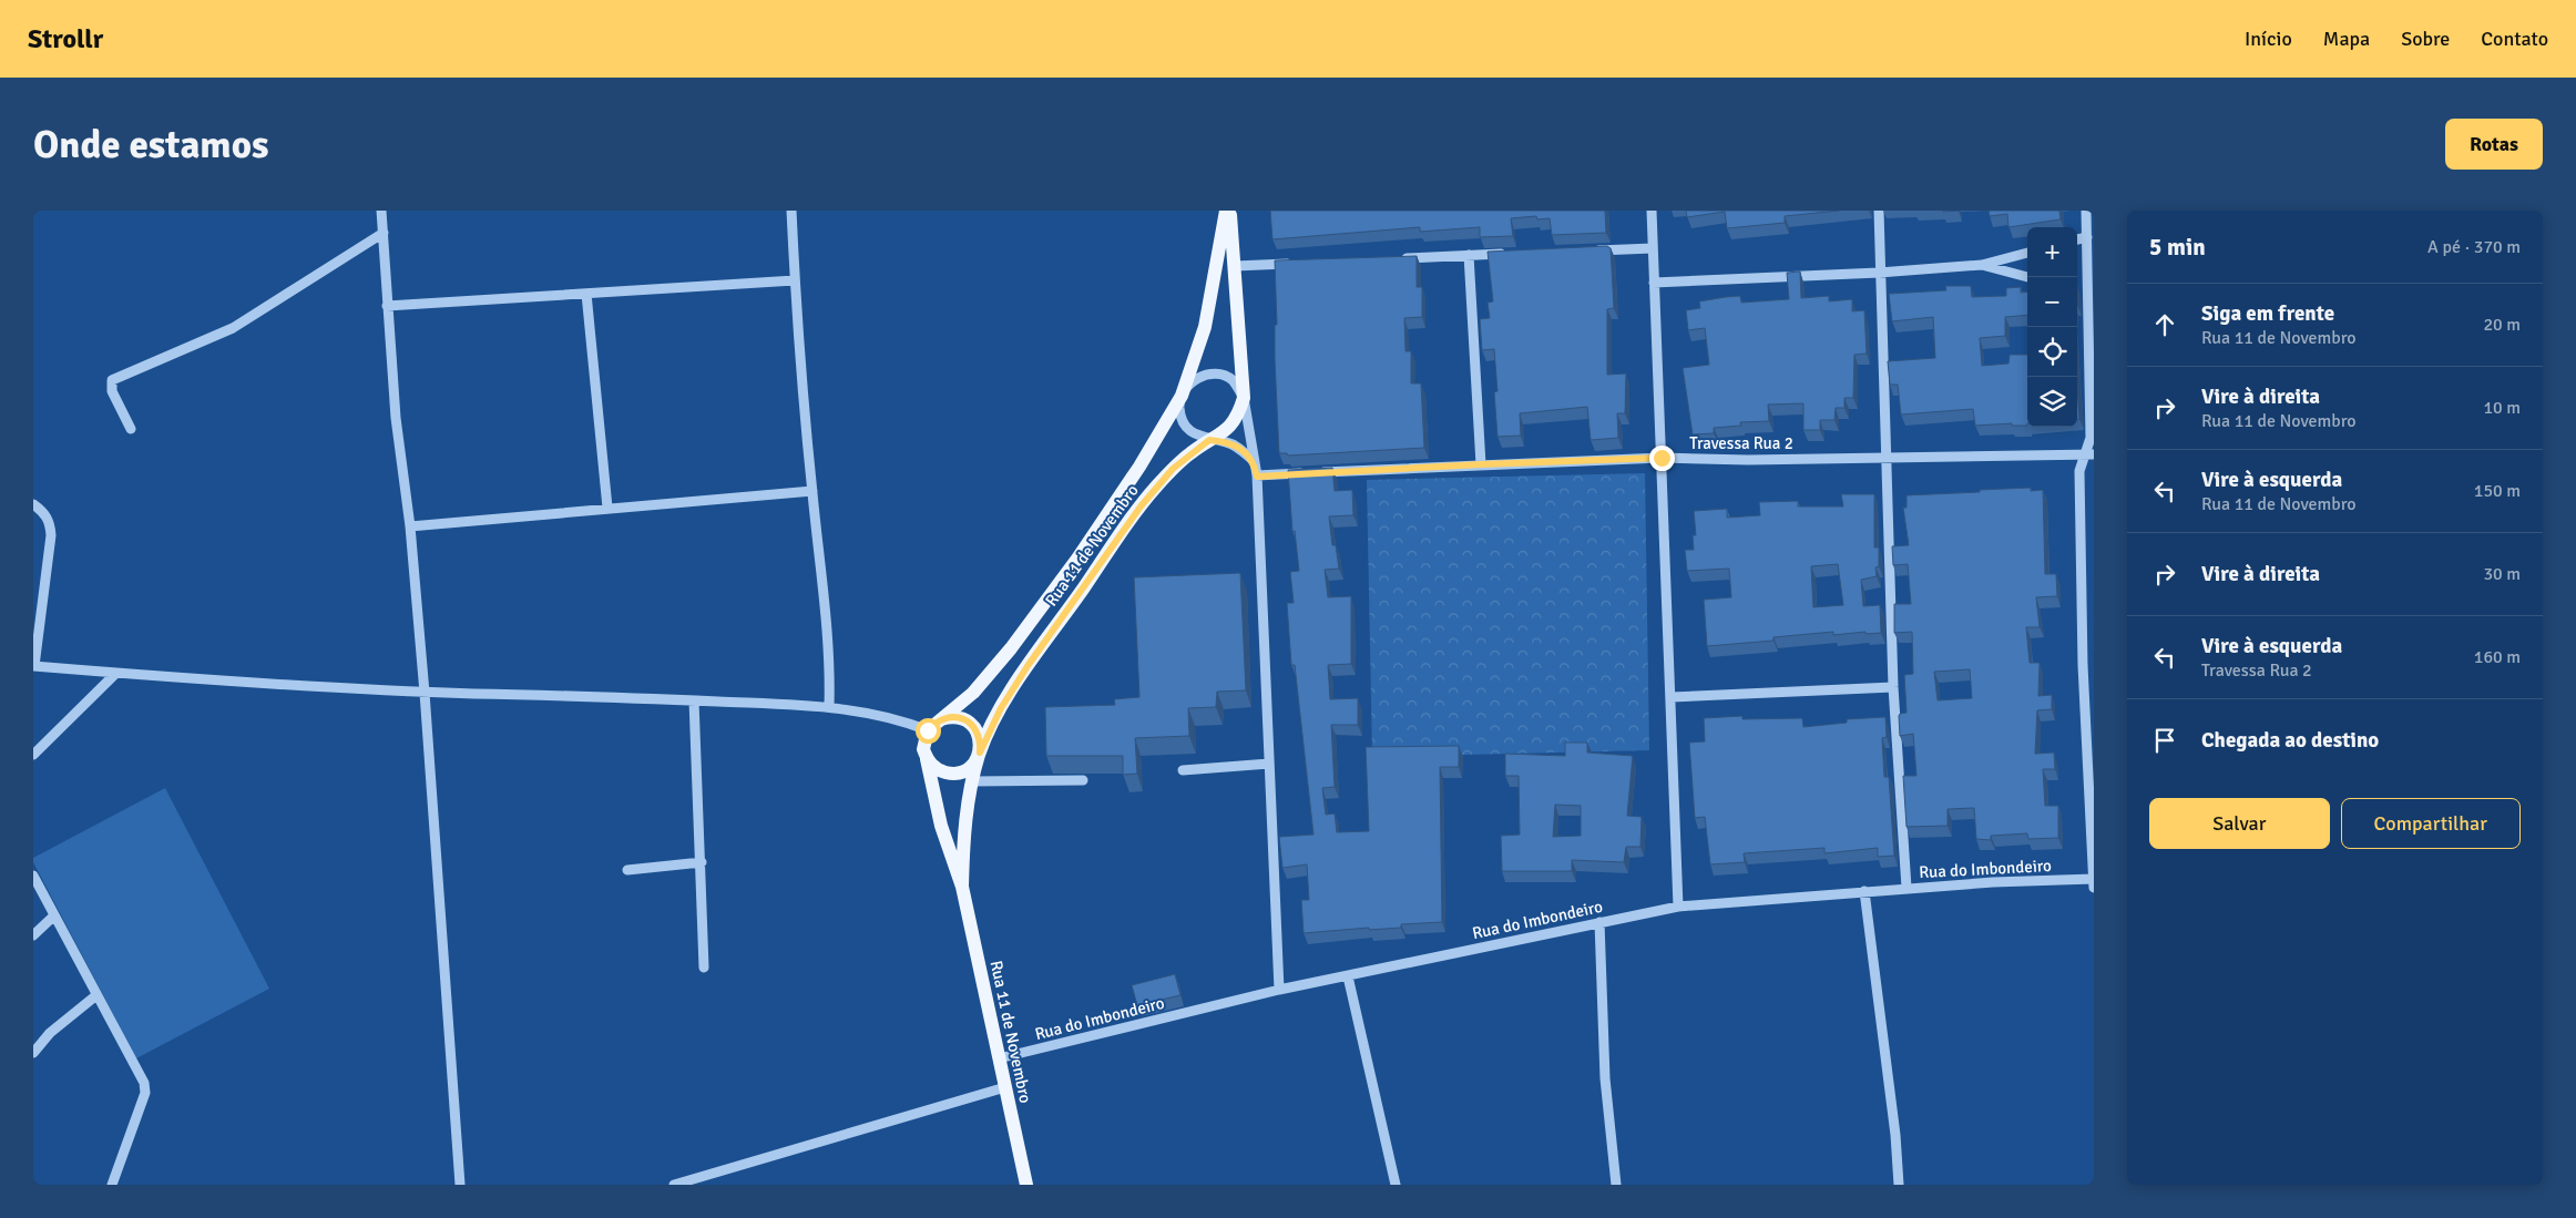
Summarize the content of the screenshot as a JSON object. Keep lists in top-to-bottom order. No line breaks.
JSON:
{"streets":{"main road":["Rua 11 de Novembro"],"street":["Travessa Rua 2","Rua do Imbondeiro"]},"crossings":[["Rua 11 de Novembro","Rua do Imbondeiro"]],"page":{"header":"Strollr","nav":["Início","Mapa","Sobre","Contato"],"buttons":["Rotas",["Salvar","Compartilhar"]],"title":"Onde estamos","heading":["5 min","A pé · 370 m"],"map_buttons":["+","−"],"list":[["Siga em frente","Rua 11 de Novembro","20 m"],["Vire à direita","Rua 11 de Novembro","10 m"],["Vire à esquerda","Rua 11 de Novembro","150 m"],["Vire à direita","30 m"],["Vire à esquerda","Travessa Rua 2","160 m"],"Chegada ao destino"]}}
